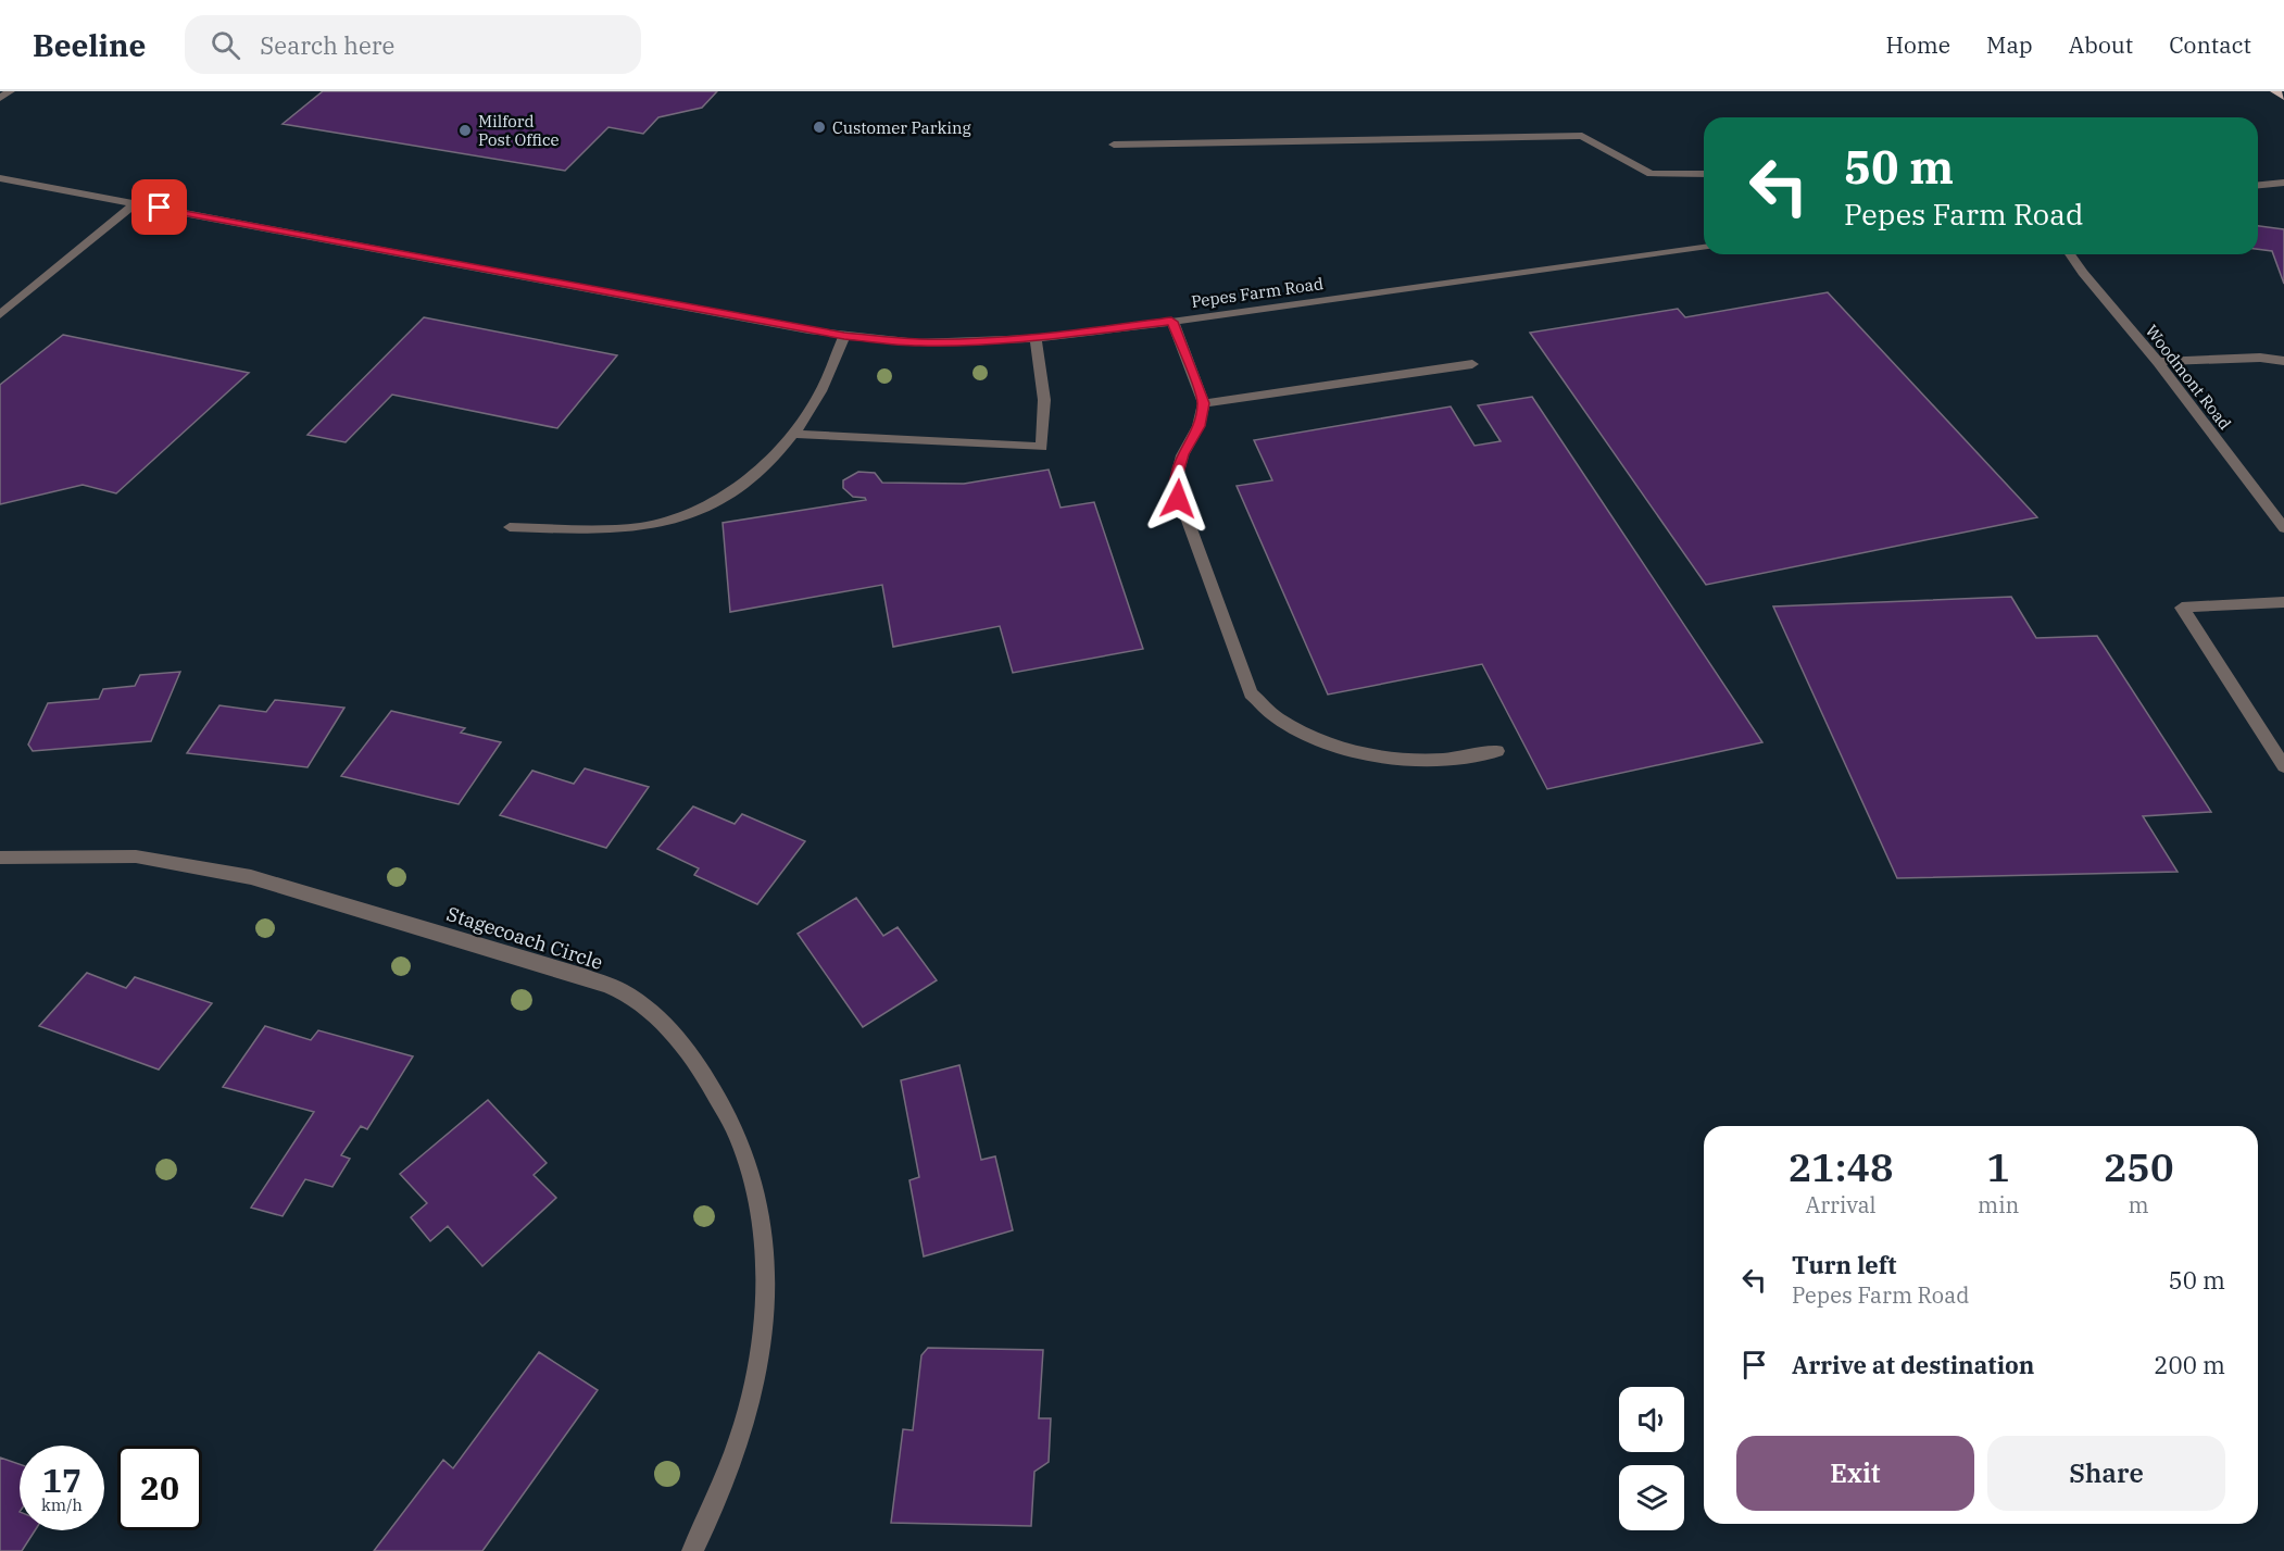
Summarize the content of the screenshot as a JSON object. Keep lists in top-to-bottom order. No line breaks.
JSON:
{"streets":{"street":["Pepes Farm Road","Woodmont Road","Stagecoach Circle"]},"places":["Customer Parking","Milford Post Office"],"page":{"header":"Beeline","search":"Search here","nav":["Home","Map","About","Contact"],"turn":["50 m","Pepes Farm Road"],"eta":["21:48","Arrival","1","min","250","m"],"list":[{"name":"Turn left","note":"Pepes Farm Road","value":"50 m"},{"name":"Arrive at destination","value":"200 m"}],"buttons":["Exit","Share"],"speed":"17 km/h","limit":"20"}}
